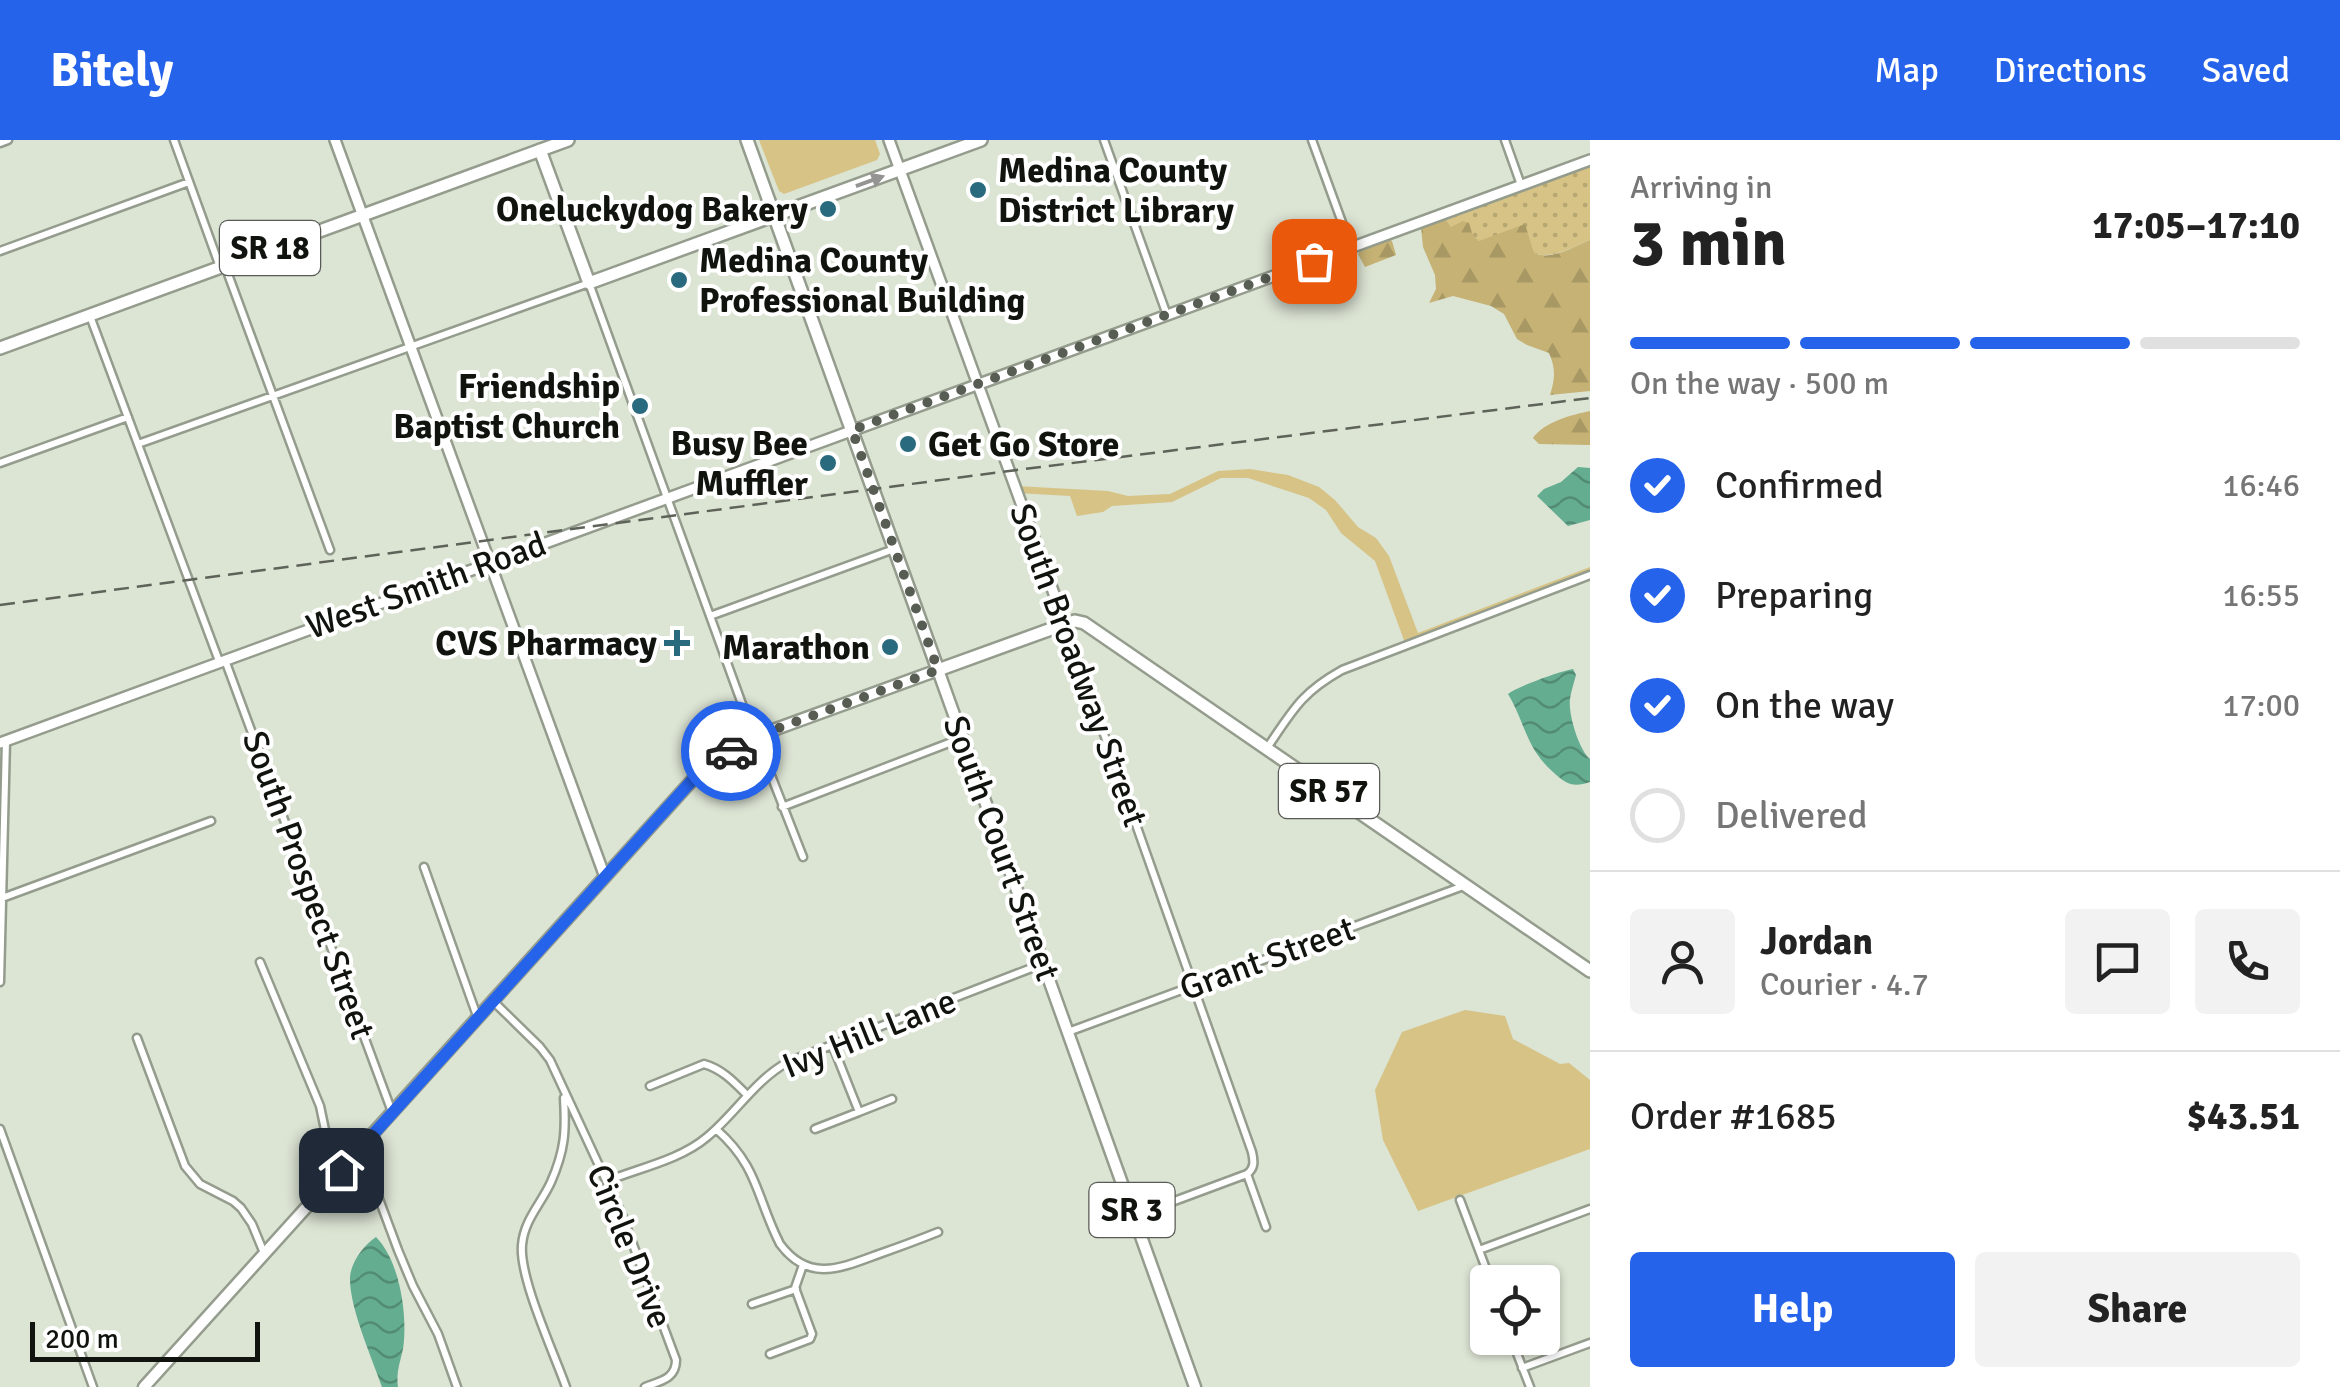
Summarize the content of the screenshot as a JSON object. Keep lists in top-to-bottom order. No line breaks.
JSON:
{"streets":{"highway":["SR 18","SR 57","South Court Street"],"main road":["SR 3"],"street":["West Smith Road","South Broadway Street","South Prospect Street","Grant Street","Ivy Hill Lane","Circle Drive"]},"crossings":[["SR 18","South Prospect Street"],["West Smith Road","South Broadway Street"],["West Smith Road","South Court Street"],["West Smith Road","South Prospect Street"],["South Broadway Street","SR 57"],["South Broadway Street","Grant Street"],["SR 57","Grant Street"],["South Court Street","Grant Street"],["South Court Street","Ivy Hill Lane"],["Ivy Hill Lane","Circle Drive"]],"places":{"other":["Medina County District Library","Oneluckydog Bakery","Medina County Professional Building","Friendship Baptist Church","Get Go Store","Busy Bee Muffler","Marathon"],"health":["CVS Pharmacy"]},"scale_bar":"200 m","page":{"header":"Bitely","nav":["Map","Directions","Saved"],"heading":["3 min","Arriving in","17:05–17:10"],"panel":["Jordan","Courier · 4.7","Order #1685","$43.51"],"bar":"On the way · 500 m","list":[["Confirmed","16:46"],["Preparing","16:55"],["On the way","17:00"],"Delivered"],"buttons":["Help","Share"],"scale":"200 m"}}
